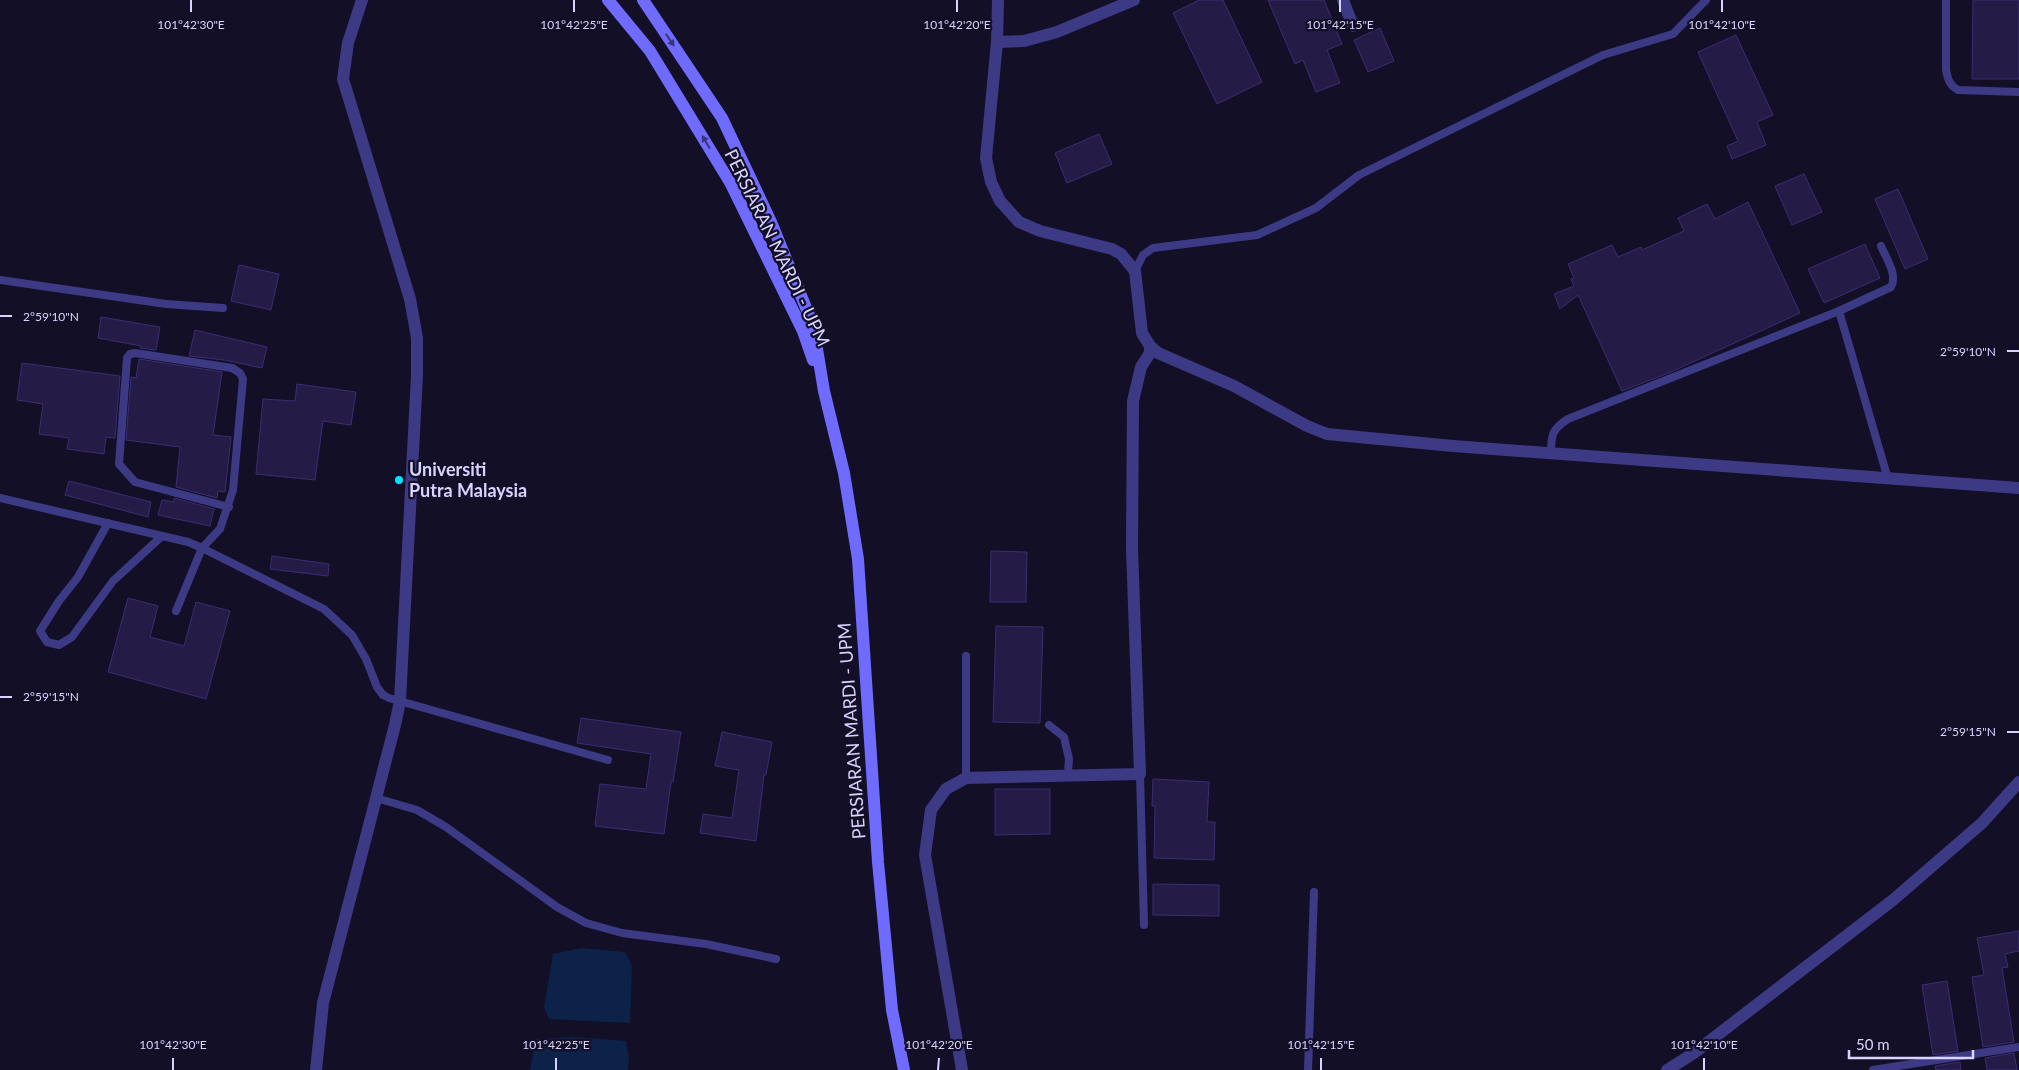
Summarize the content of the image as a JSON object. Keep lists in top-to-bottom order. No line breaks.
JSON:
{"streets":{"street":["PERSIARAN MARDI - UPM"]},"places":["Universiti Putra Malaysia"],"scale_bar":"50 m","coordinates":["101°42'30\"E","101°42'25\"E","101°42'20\"E","101°42'15\"E","101°42'10\"E","2°59'10\"N","2°59'15\"N"]}
